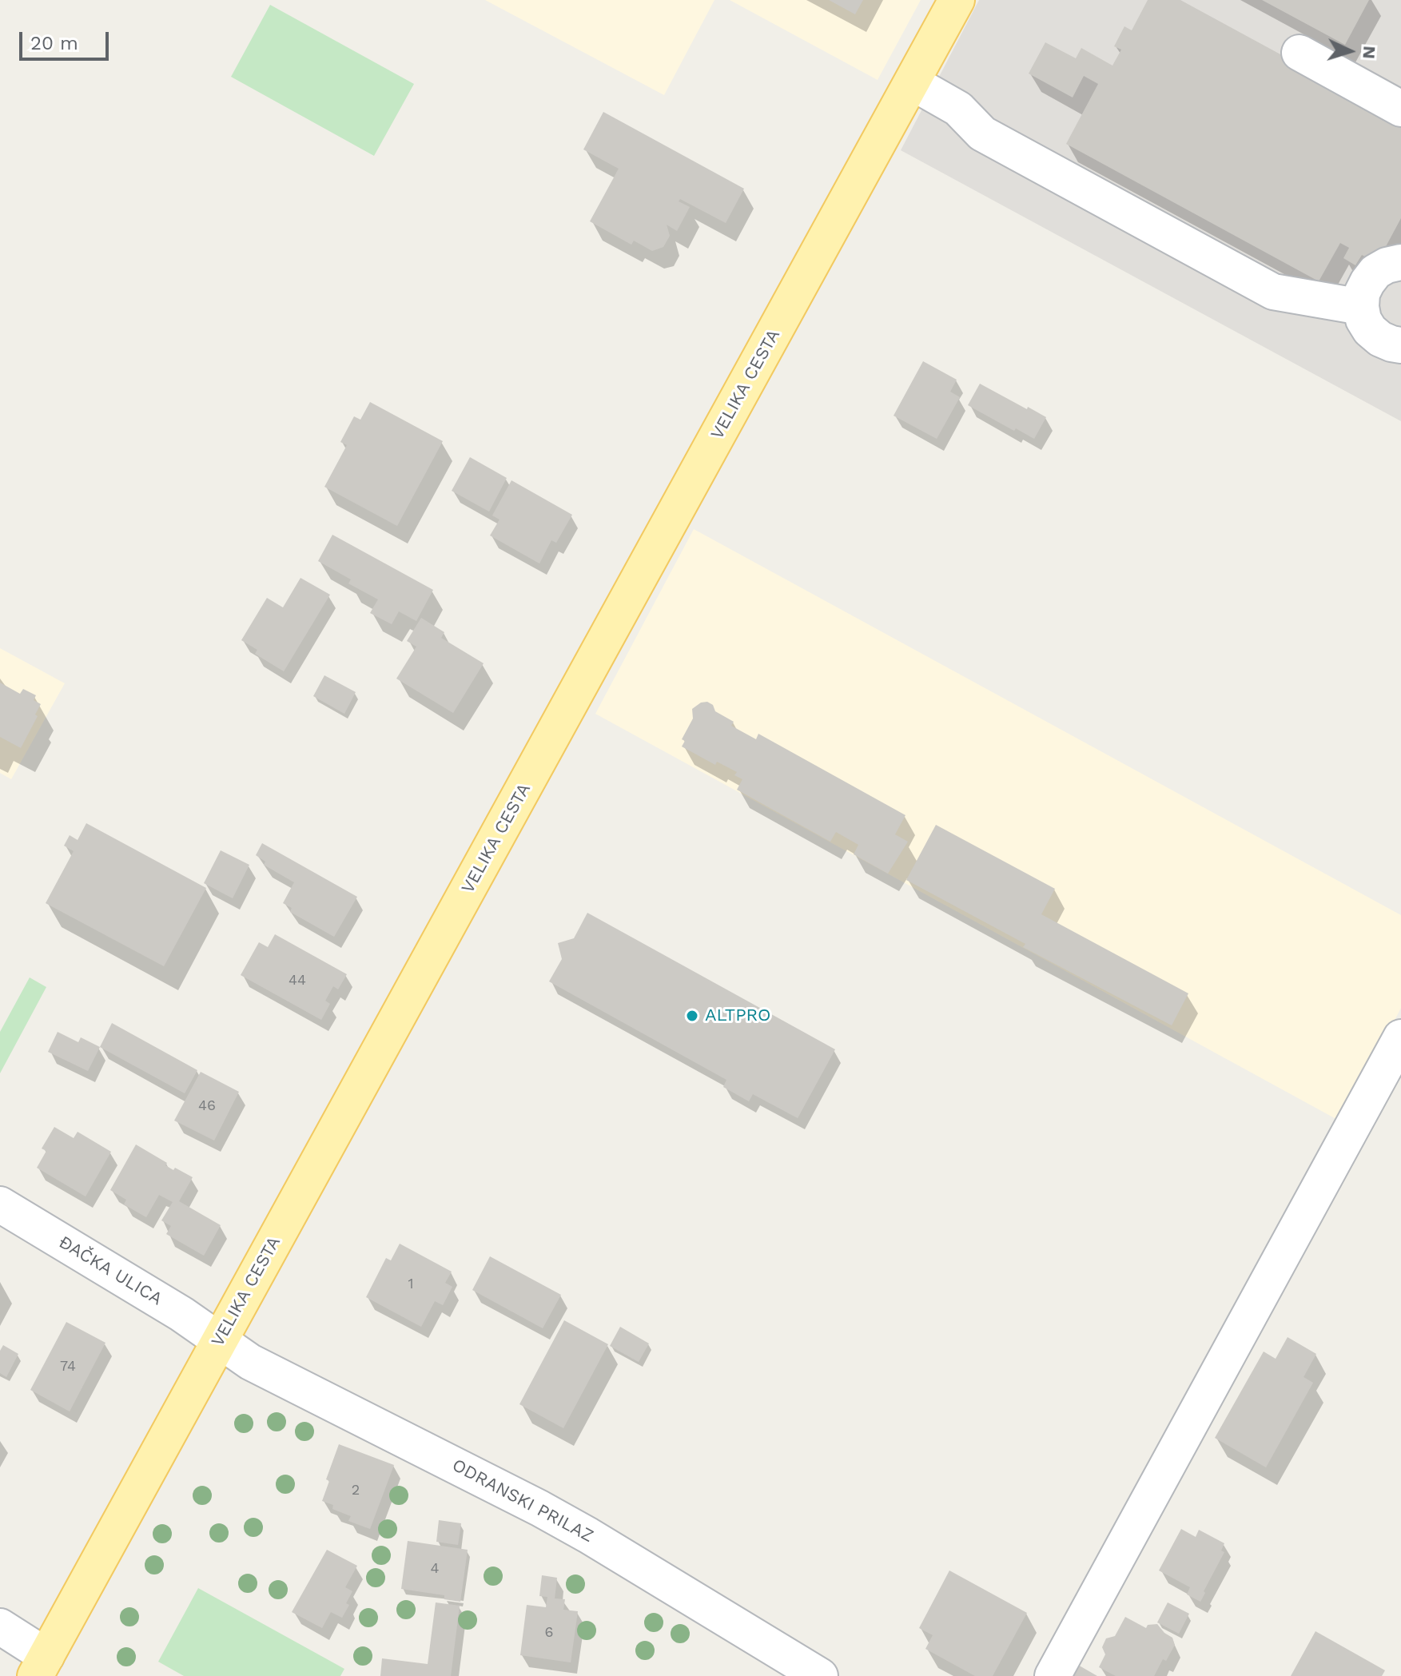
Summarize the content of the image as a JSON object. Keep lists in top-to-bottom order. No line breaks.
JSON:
{"streets":{"main road":["VELIKA CESTA"],"street":["ĐAČKA ULICA","ODRANSKI PRILAZ"]},"crossings":[["VELIKA CESTA","ĐAČKA ULICA"],["VELIKA CESTA","ODRANSKI PRILAZ"],["ĐAČKA ULICA","ODRANSKI PRILAZ"]],"places":["ALTPRO"],"house_numbers":["44","46","1","74","2","4","6"],"scale_bar":"20 m","north":"right"}
